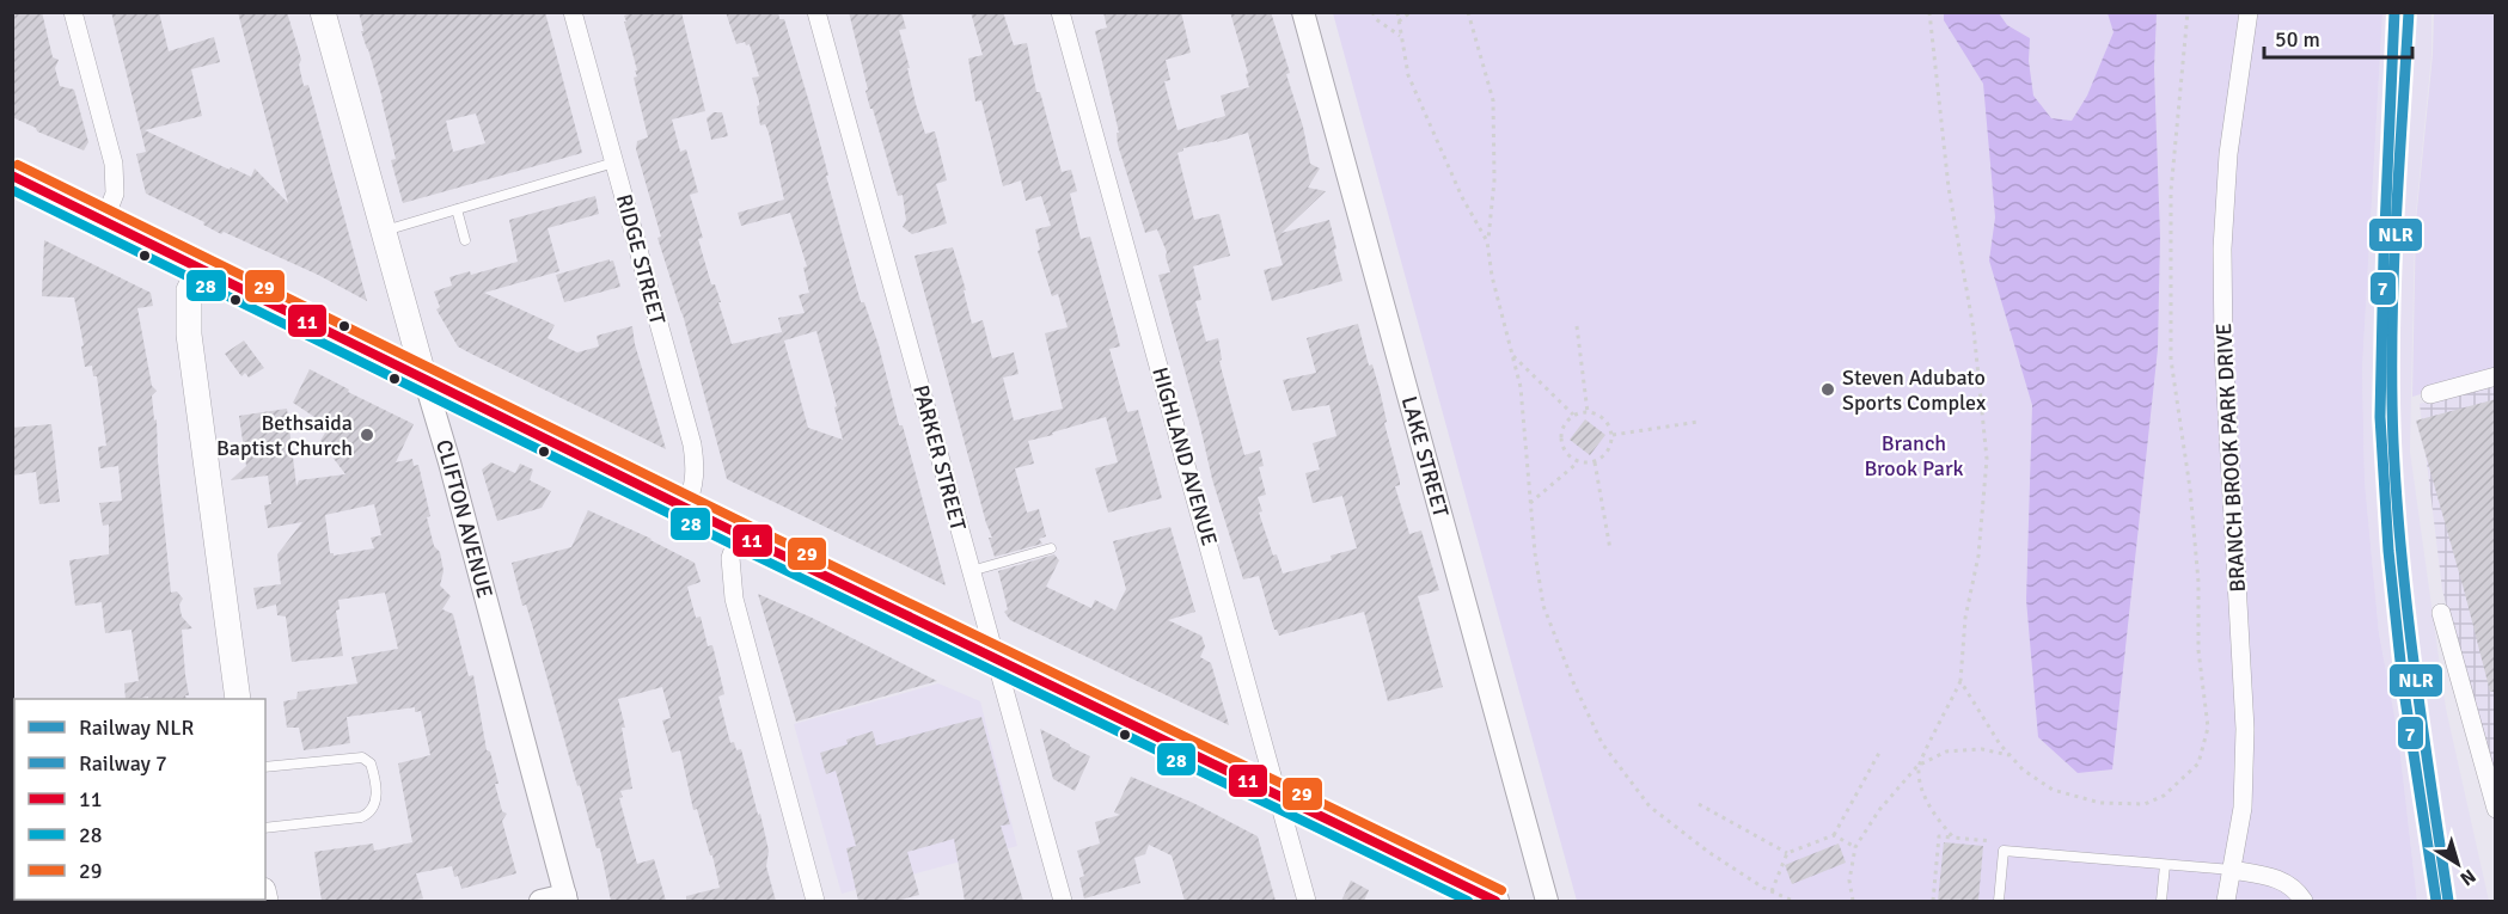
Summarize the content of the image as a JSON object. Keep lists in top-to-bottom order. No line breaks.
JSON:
{"streets":{"main road":["CLIFTON AVENUE"],"street":["RIDGE STREET","HIGHLAND AVENUE","PARKER STREET","LAKE STREET","BRANCH BROOK PARK DRIVE"]},"parks":["Branch Brook Park"],"places":["Steven Adubato Sports Complex","Bethsaida Baptist Church"],"lines":["rail line NLR","rail line 7","transit line 29","transit line 11","transit line 28"],"legend":["Railway NLR","Railway 7","11","28","29"],"scale_bar":"50 m","north":"bottom right"}
